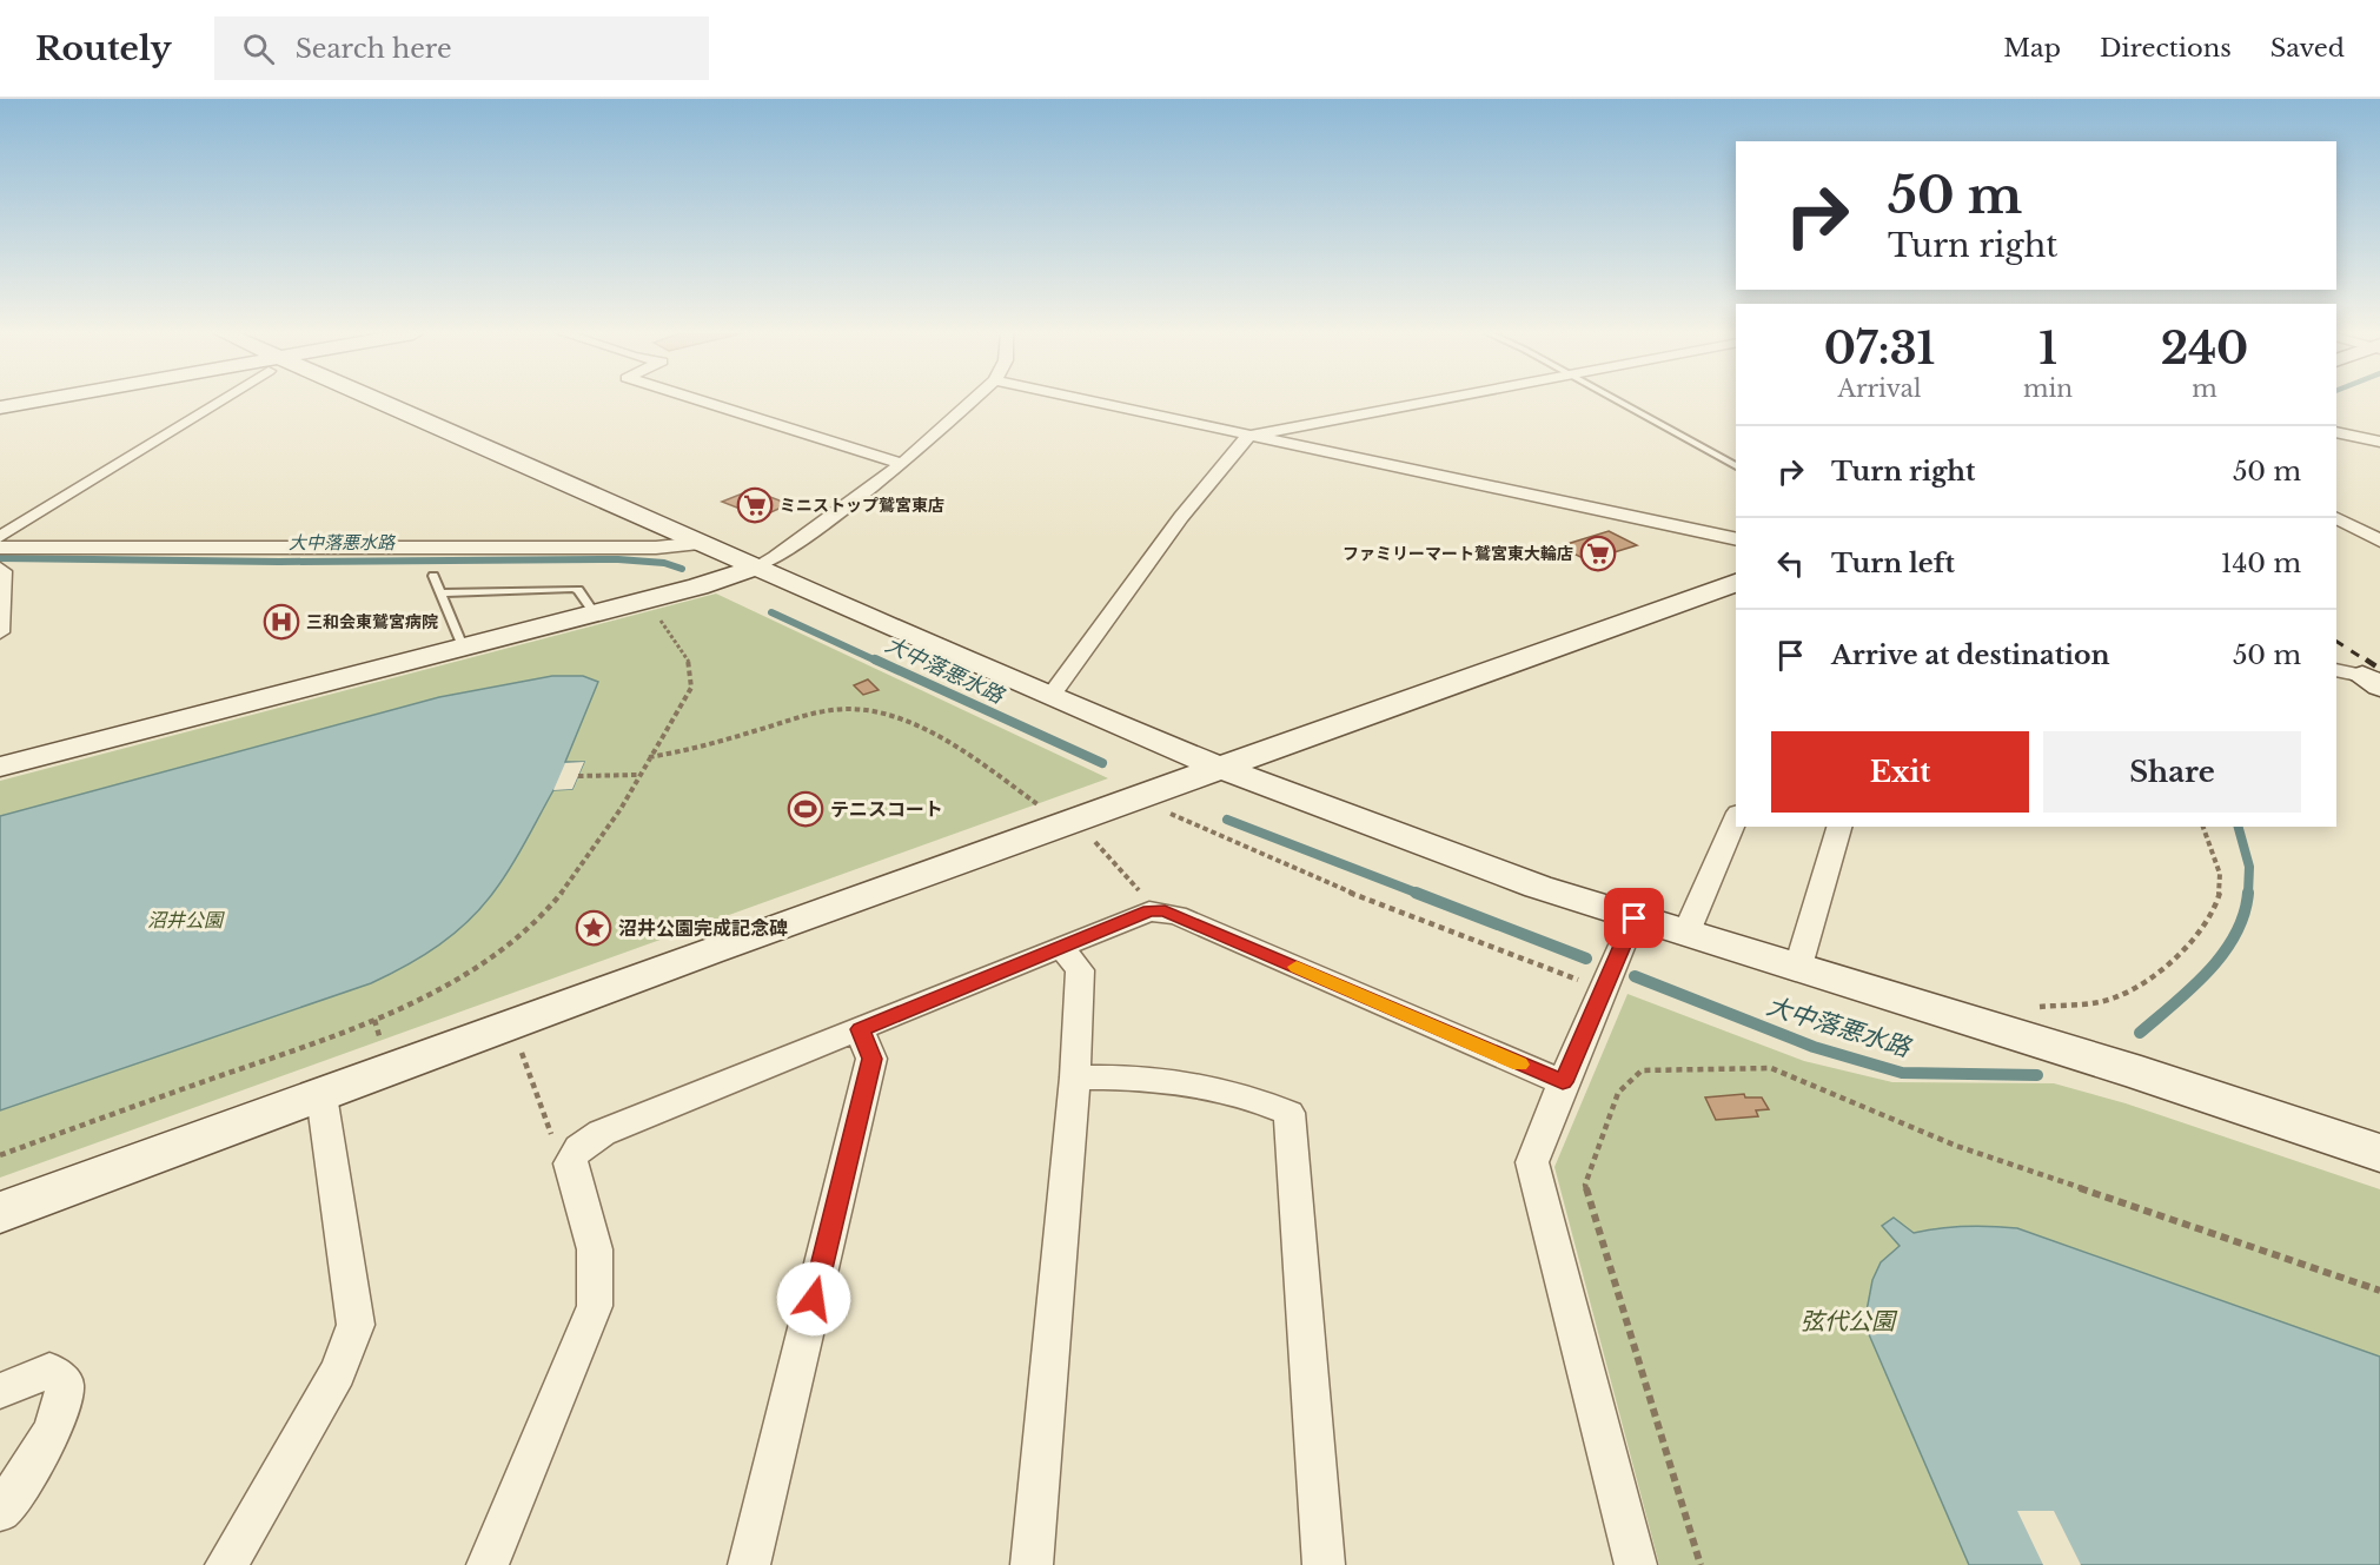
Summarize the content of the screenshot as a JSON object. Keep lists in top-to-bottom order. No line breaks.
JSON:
{"water":["大中落悪水路"],"parks":["沼井公園","弦代公園"],"places":{"supermarket":["ミニストップ鷲宮東店","ファミリーマート鷲宮東大輪店"],"hospital":["三和会東鷲宮病院"],"sports":["テニスコート"],"place":["沼井公園完成記念碑"]},"page":{"header":"Routely","search":"Search here","nav":["Map","Directions","Saved"],"turn":["50 m","Turn right"],"eta":["07:31","Arrival","1","min","240","m"],"list":[{"name":"Turn right","value":"50 m"},{"name":"Turn left","value":"140 m"},{"name":"Arrive at destination","value":"50 m"}],"buttons":["Exit","Share"]}}
